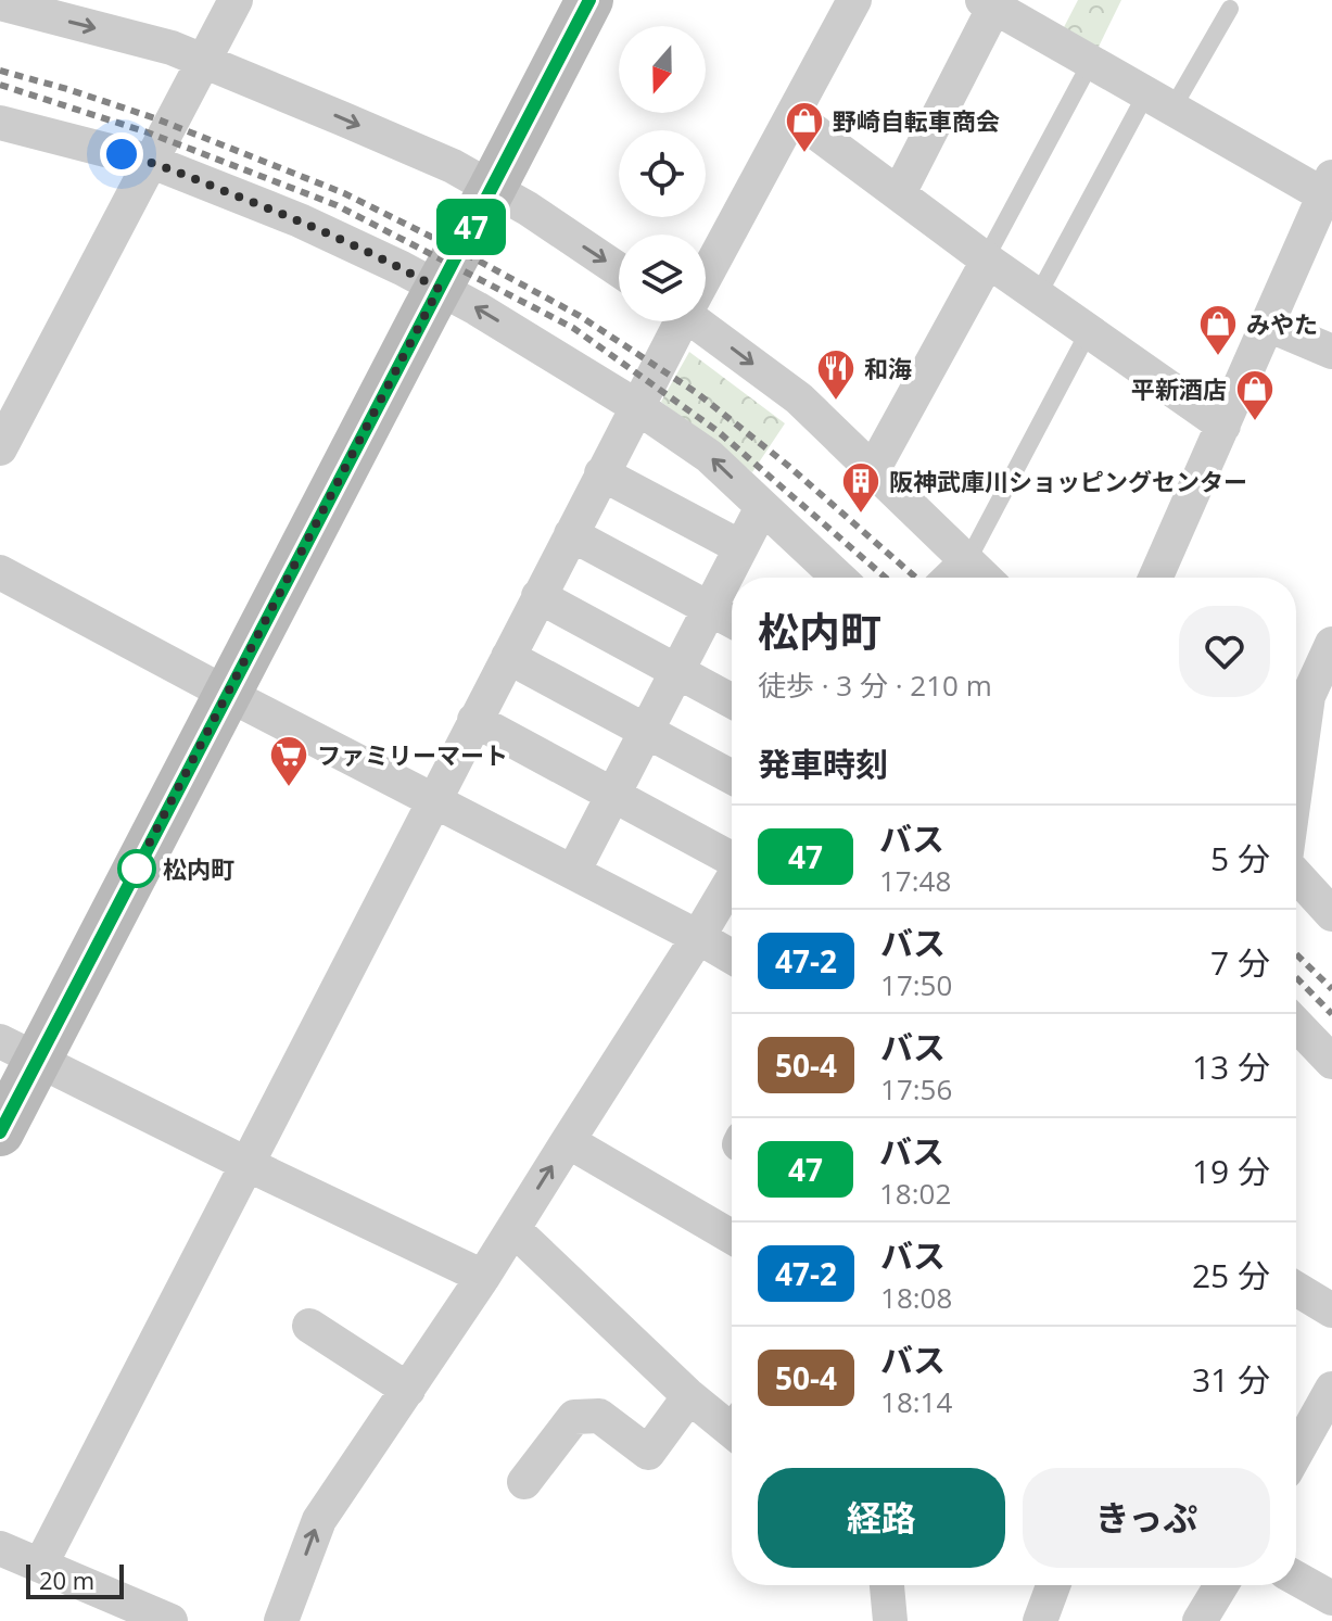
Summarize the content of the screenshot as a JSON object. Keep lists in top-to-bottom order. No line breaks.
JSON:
{"places":{"shop":["野崎自転車商会","みやた","平新酒店"],"restaurant":["和海"],"building":["阪神武庫川ショッピングセンター"],"supermarket":["ファミリーマート"],"other":["松内町"]},"lines":["bus line 47"],"scale_bar":"20 m","north":"bottom","page":{"on_map":"47","heading":[["松内町","徒歩 · 3 分 · 210 m"],"発車時刻"],"list":[{"mark":"47","name":"バス","note":"17:48","value":"5 分"},{"mark":"47-2","name":"バス","note":"17:50","value":"7 分"},{"mark":"50-4","name":"バス","note":"17:56","value":"13 分"},{"mark":"47","name":"バス","note":"18:02","value":"19 分"},{"mark":"47-2","name":"バス","note":"18:08","value":"25 分"},{"mark":"50-4","name":"バス","note":"18:14","value":"31 分"}],"buttons":["経路","きっぷ"],"scale":"20 m"}}
